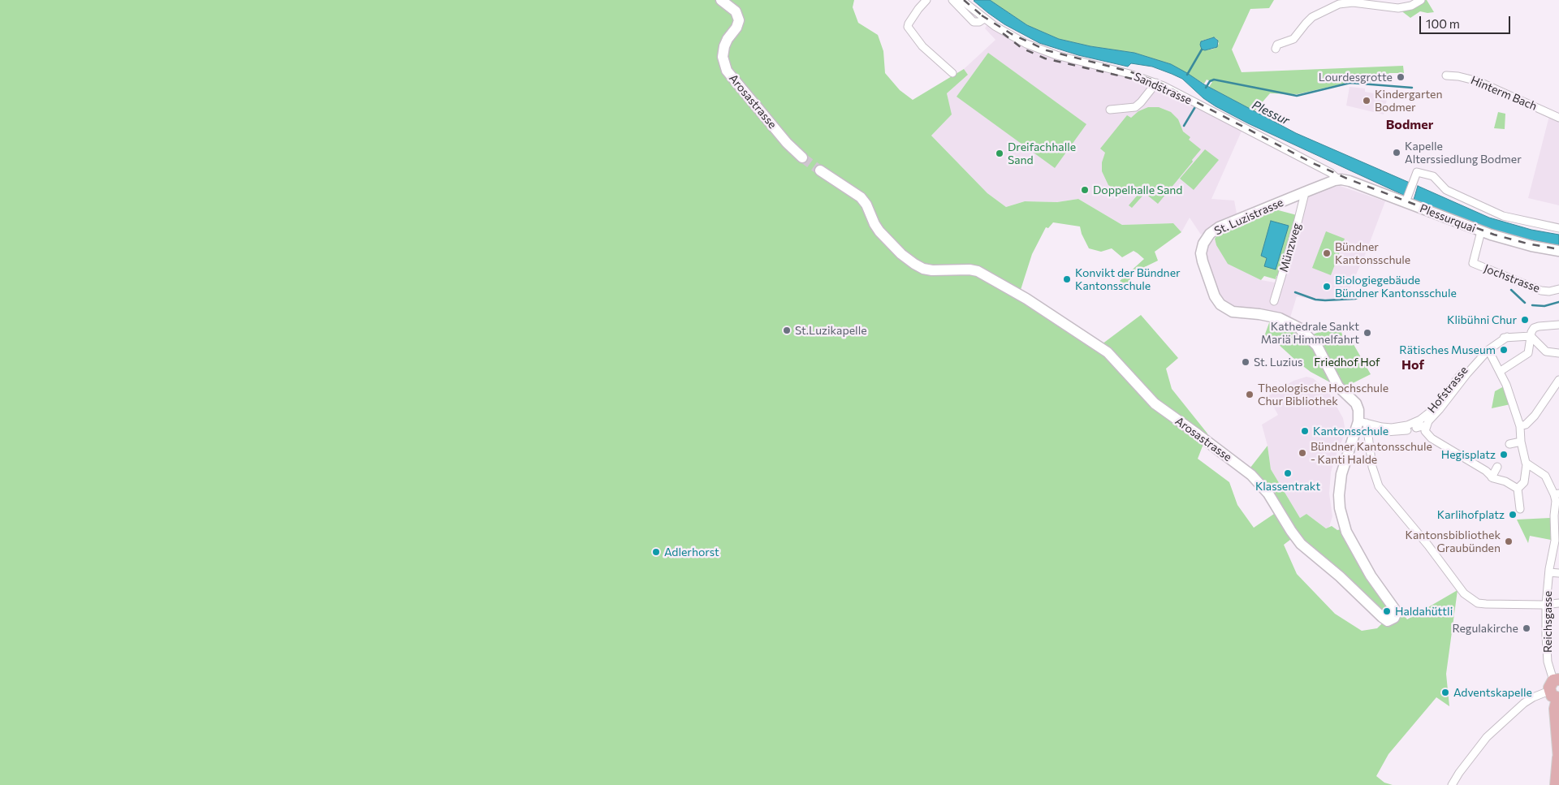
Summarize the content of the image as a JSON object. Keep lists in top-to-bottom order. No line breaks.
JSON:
{"streets":{"main road":["Arosastrasse","St. Luzistrasse","Plessurquai"],"street":["Sandstrasse","Hinterm Bach","Münzweg","Jochstrasse","Hofstrasse","Reichsgasse"]},"crossings":[["Sandstrasse","St. Luzistrasse"],["Sandstrasse","Plessurquai"],["Arosastrasse","St. Luzistrasse"],["Arosastrasse","Hofstrasse"],["St. Luzistrasse","Plessurquai"],["St. Luzistrasse","Münzweg"],["St. Luzistrasse","Hofstrasse"],["Plessurquai","Jochstrasse"]],"districts":["Bodmer","Hof"],"water":["Plessur"],"parks":["Friedhof Hof"],"places":["Lourdesgrotte","Kindergarten Bodmer","Kapelle Alterssiedlung Bodmer","Dreifachhalle Sand","Doppelhalle Sand","Bündner Kantonsschule","Konvikt der Bündner Kantonsschule","Biologiegebäude Bündner Kantonsschule","Klibühni Chur","St.Luzikapelle","Kathedrale Sankt Mariä Himmelfahrt","Rätisches Museum","St. Luzius","Theologische Hochschule Chur Bibliothek","Kantonsschule","Bündner Kantonsschule - Kanti Halde","Hegisplatz","Klassentrakt","Karlihofplatz","Kantonsbibliothek Graubünden","Adlerhorst","Haldahüttli","Regulakirche","Adventskapelle"],"scale_bar":"100 m"}
